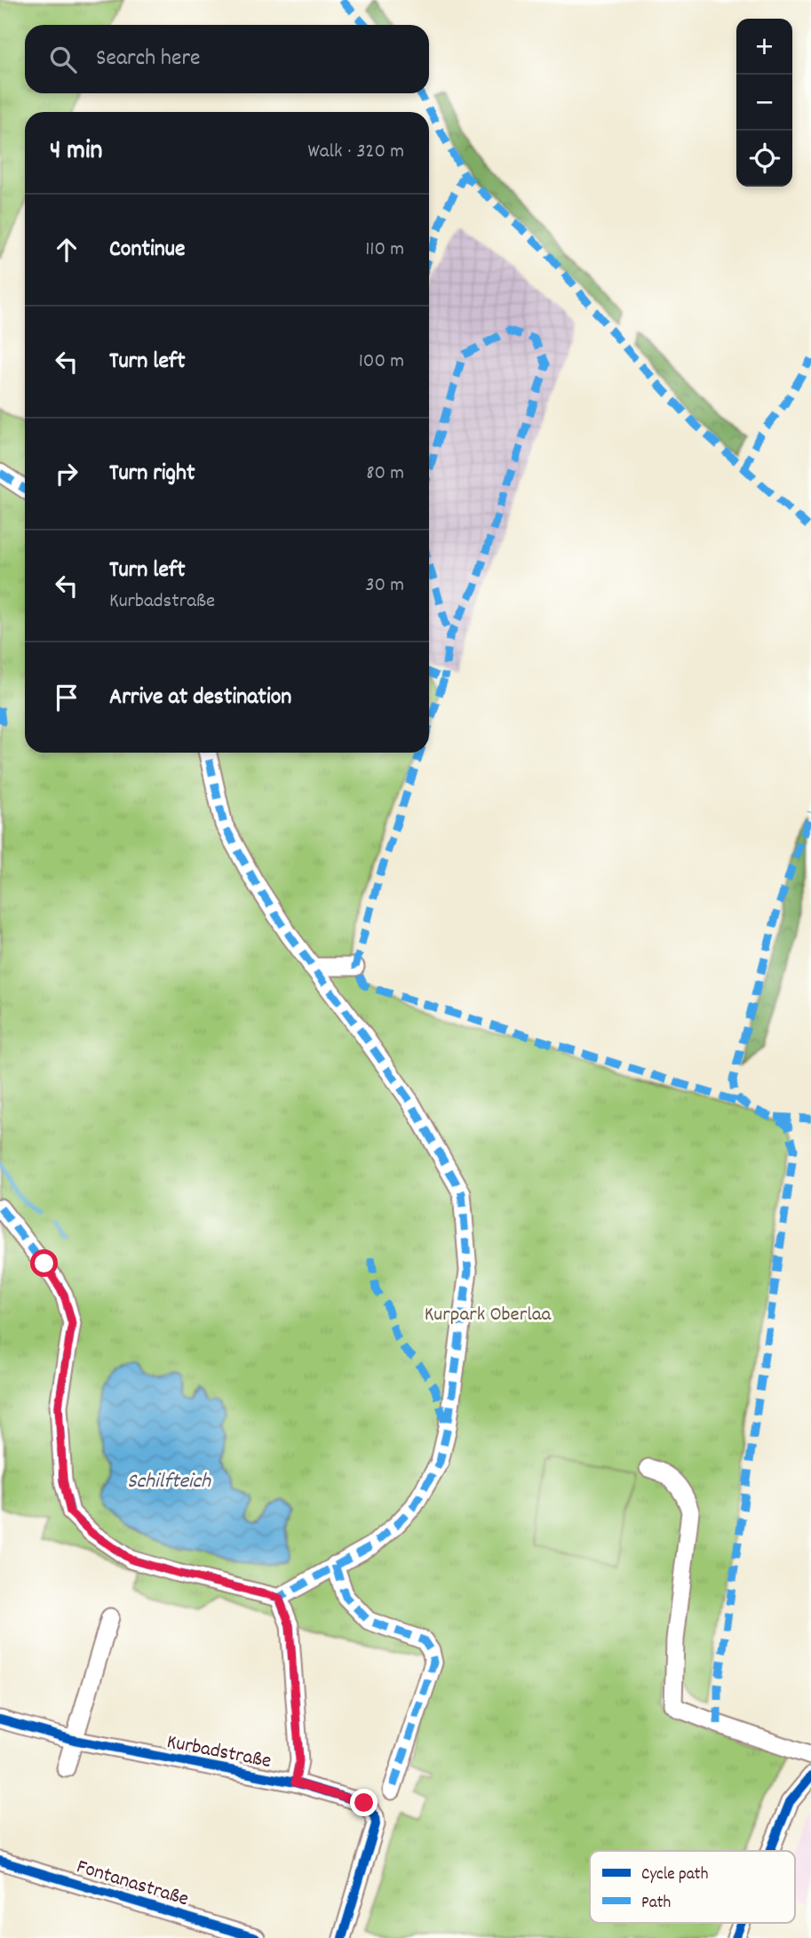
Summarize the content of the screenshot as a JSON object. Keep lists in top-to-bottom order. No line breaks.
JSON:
{"streets":{"street":["Kurbadstraße","Fontanastraße"]},"water":["Schilfteich"],"parks":["Kurpark Oberlaa"],"legend":["Cycle path","Path"],"page":{"map_buttons":["+","−"],"search":"Search here","heading":["4 min","Walk · 320 m"],"list":[["Continue","110 m"],["Turn left","100 m"],["Turn right","80 m"],["Turn left","Kurbadstraße","30 m"],"Arrive at destination"]}}
